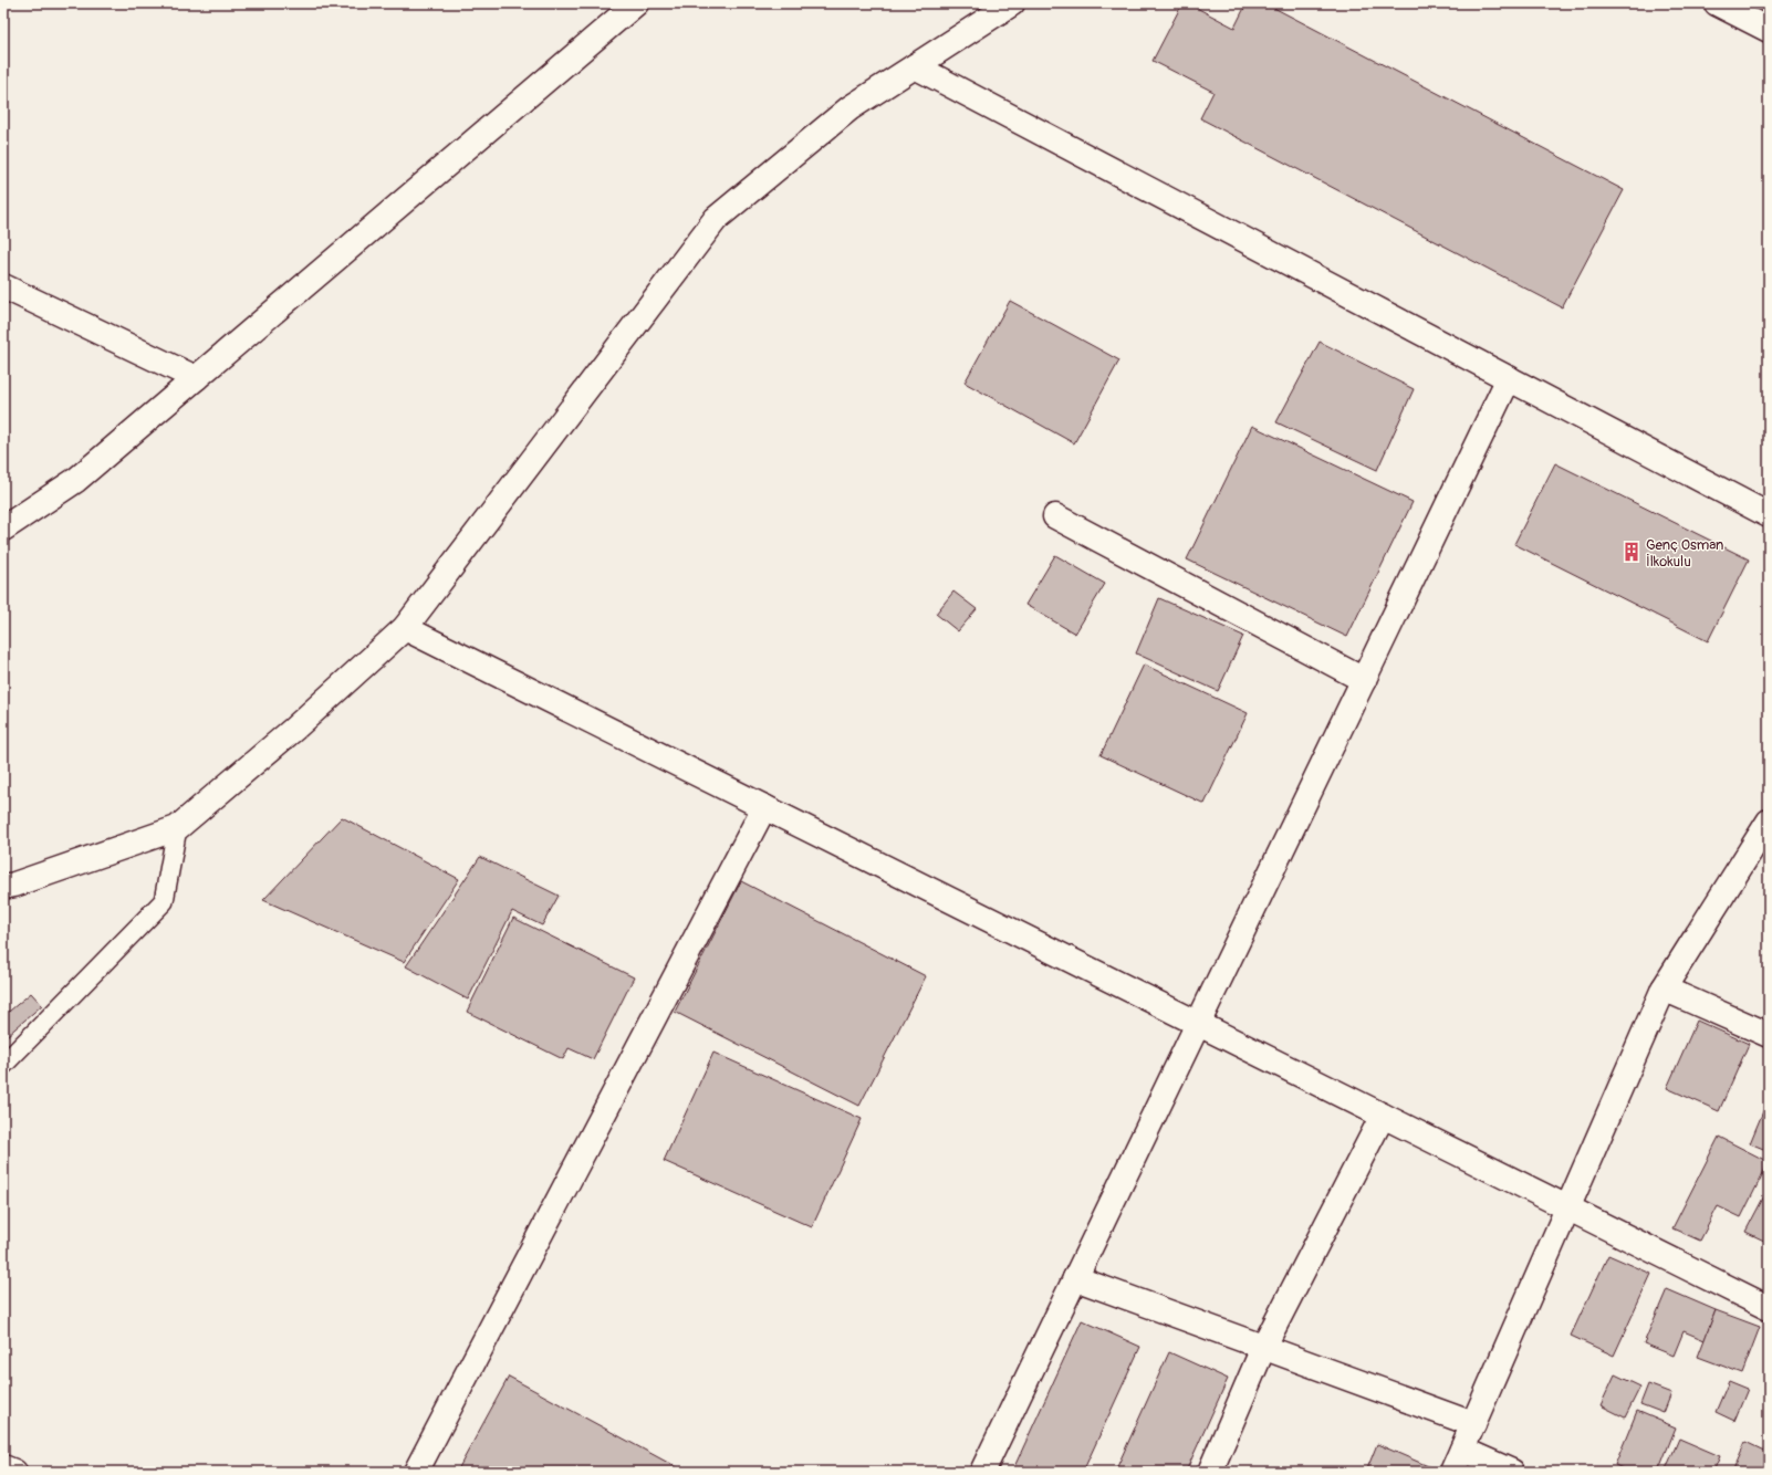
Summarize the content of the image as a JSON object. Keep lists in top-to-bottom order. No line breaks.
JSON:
{"places":{"building":["Genç Osman İlkokulu"]}}
